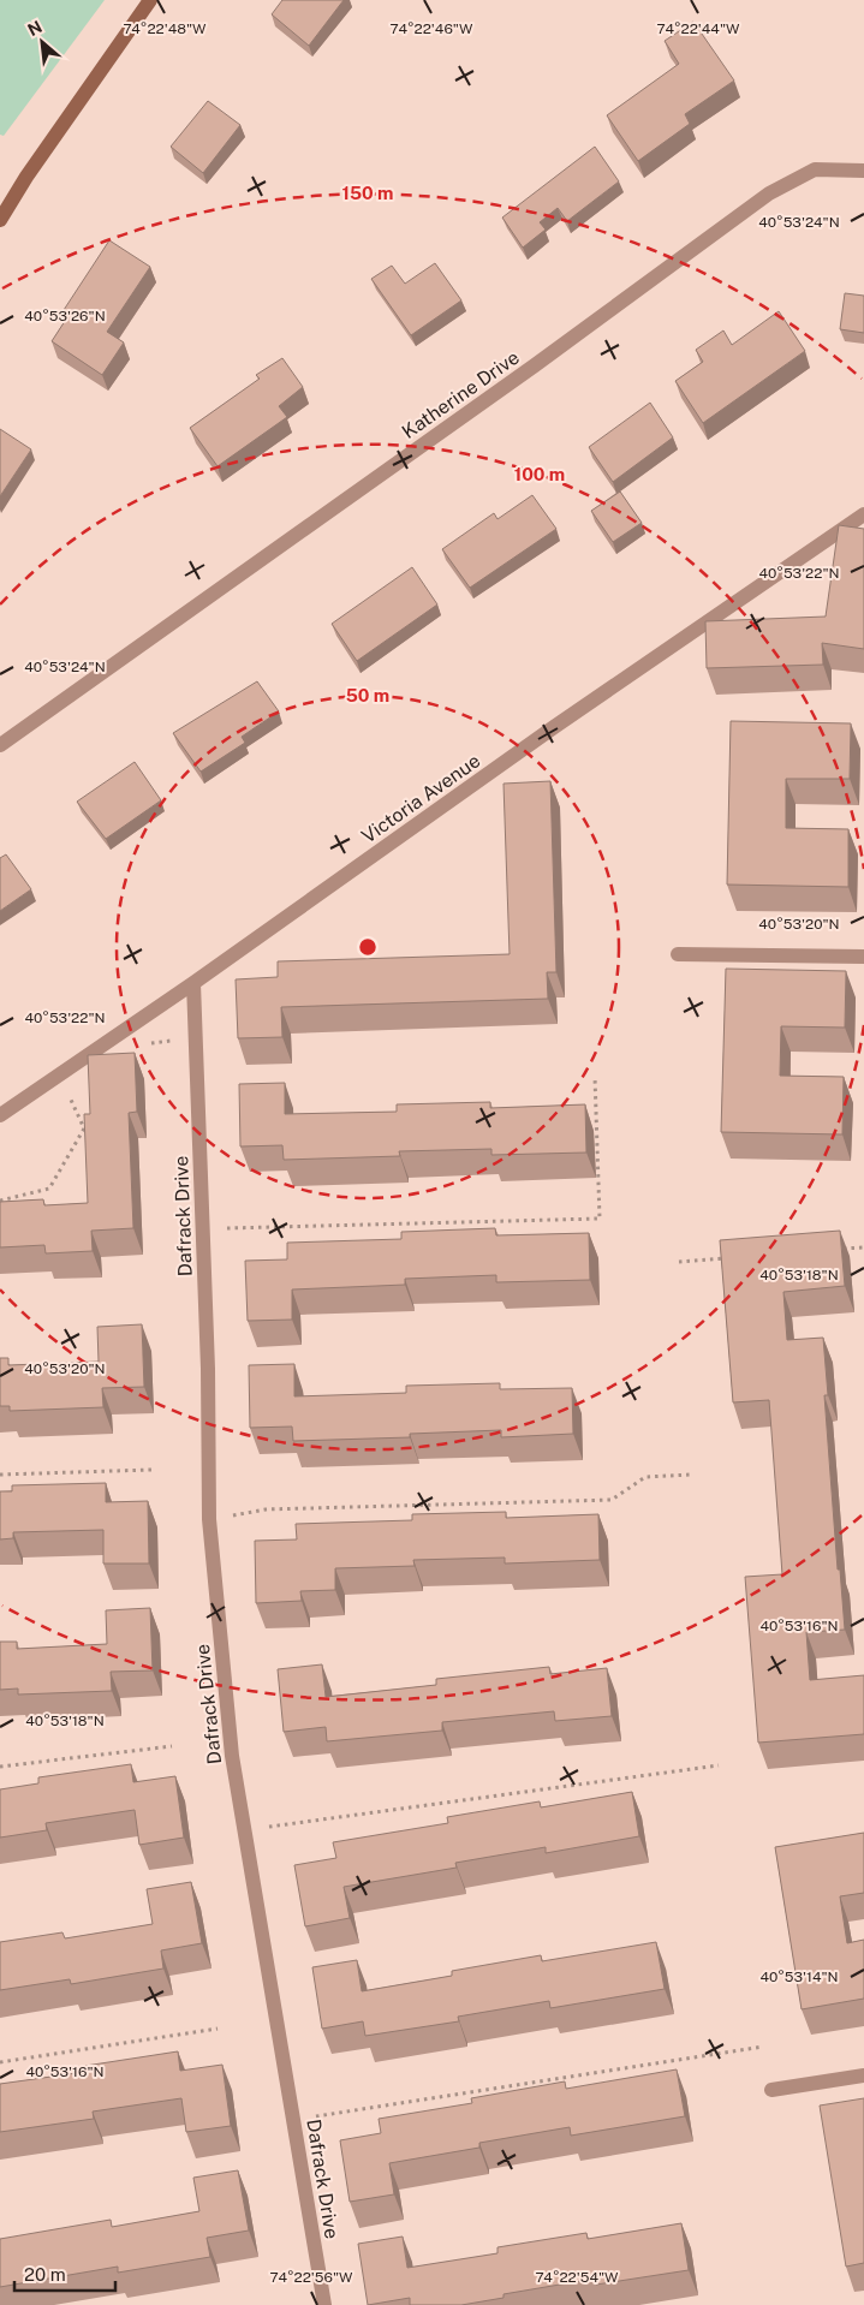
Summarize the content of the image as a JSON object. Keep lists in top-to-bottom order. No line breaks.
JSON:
{"streets":{"street":["Katherine Drive","Victoria Avenue","Dafrack Drive"]},"crossings":[["Victoria Avenue","Dafrack Drive"]],"scale_bar":"20 m","north":"top left","coordinates":["74°22'48\"W","74°22'46\"W","74°22'44\"W","40°53'24\"N","40°53'26\"N","40°53'22\"N","40°53'20\"N","40°53'18\"N","40°53'16\"N","40°53'14\"N","74°22'56\"W","74°22'54\"W"],"rings":["150 m","100 m","50 m"]}
